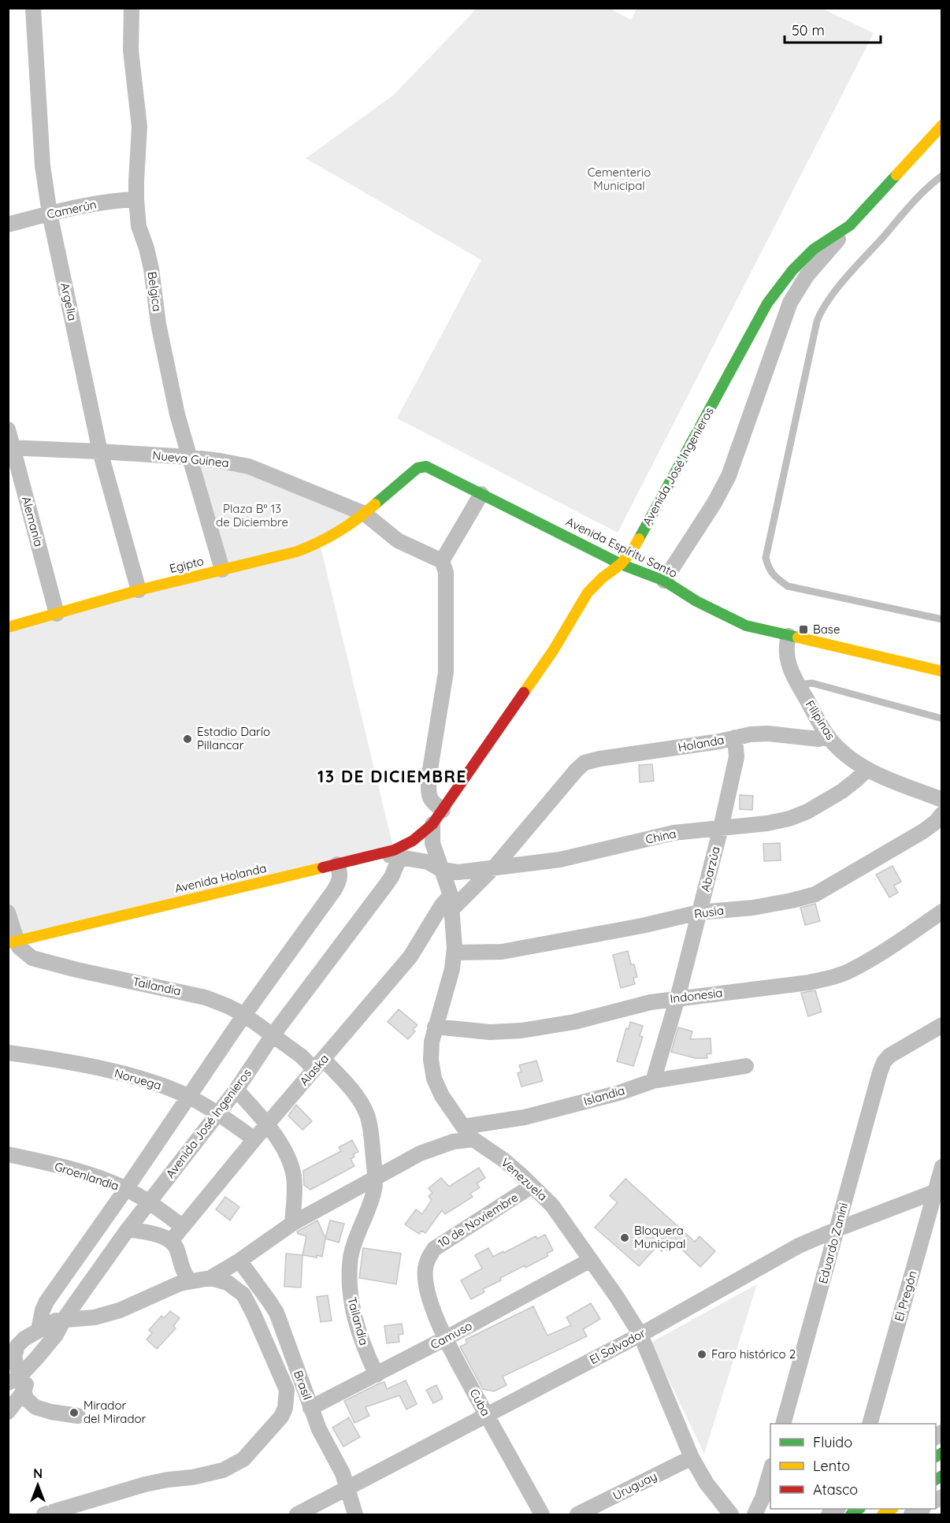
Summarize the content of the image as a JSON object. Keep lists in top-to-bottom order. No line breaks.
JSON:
{"streets":{"street":["Camerún","Belgica","Argelia","Nueva Guinea","Avenida José Ingenieros","Alemania","Avenida Espíritu Santo","Egipto","Filipinas","Holanda","China","Abarzúa","Avenida Holanda","Rusia","Tailandia","Indonesia","Alaska","Noruega","Islandia","Groenlandia","Venezuela","10 de Noviembre","Eduardo Zanini","El Pregón","Camuso","El Salvador","Brasil","Cuba","Uruguay"]},"crossings":[["Camerún","Belgica"],["Camerún","Argelia"],["Belgica","Nueva Guinea"],["Belgica","Egipto"],["Argelia","Nueva Guinea"],["Argelia","Egipto"],["Nueva Guinea","Alemania"],["Nueva Guinea","Avenida Espíritu Santo"],["Nueva Guinea","Egipto"],["Avenida José Ingenieros","Avenida Espíritu Santo"],["Avenida José Ingenieros","Avenida Holanda"],["Avenida José Ingenieros","Tailandia"],["Avenida José Ingenieros","Noruega"],["Avenida José Ingenieros","Groenlandia"],["Avenida José Ingenieros","Venezuela"],["Alemania","Egipto"],["Avenida Espíritu Santo","Egipto"],["Avenida Espíritu Santo","Filipinas"],["Filipinas","Holanda"],["Filipinas","China"],["Holanda","Abarzúa"],["Holanda","Alaska"],["China","Abarzúa"],["China","Alaska"],["China","Venezuela"],["Abarzúa","Rusia"],["Abarzúa","Indonesia"],["Abarzúa","Islandia"],["Avenida Holanda","Tailandia"],["Avenida Holanda","Venezuela"],["Rusia","Venezuela"],["Tailandia","Alaska"],["Tailandia","Camuso"],["Indonesia","Venezuela"],["Alaska","Noruega"],["Alaska","Groenlandia"],["Alaska","Venezuela"],["Islandia","Venezuela"],["Venezuela","10 de Noviembre"],["Venezuela","Camuso"],["Venezuela","El Salvador"],["Venezuela","Uruguay"],["10 de Noviembre","Cuba"],["Eduardo Zanini","El Salvador"],["El Pregón","El Salvador"],["Camuso","Brasil"],["Camuso","Cuba"],["El Salvador","Brasil"],["El Salvador","Cuba"]],"districts":["13 DE DICIEMBRE"],"parks":["Cementerio Municipal","Plaza B° 13 de Diciembre"],"places":{"transit":["Base"],"other":["Estadio Darío Pillancar","Bloquera Municipal","Faro histórico 2","Mirador del Mirador"]},"legend":["Fluido","Lento","Atasco"],"scale_bar":"50 m","north":"top"}
